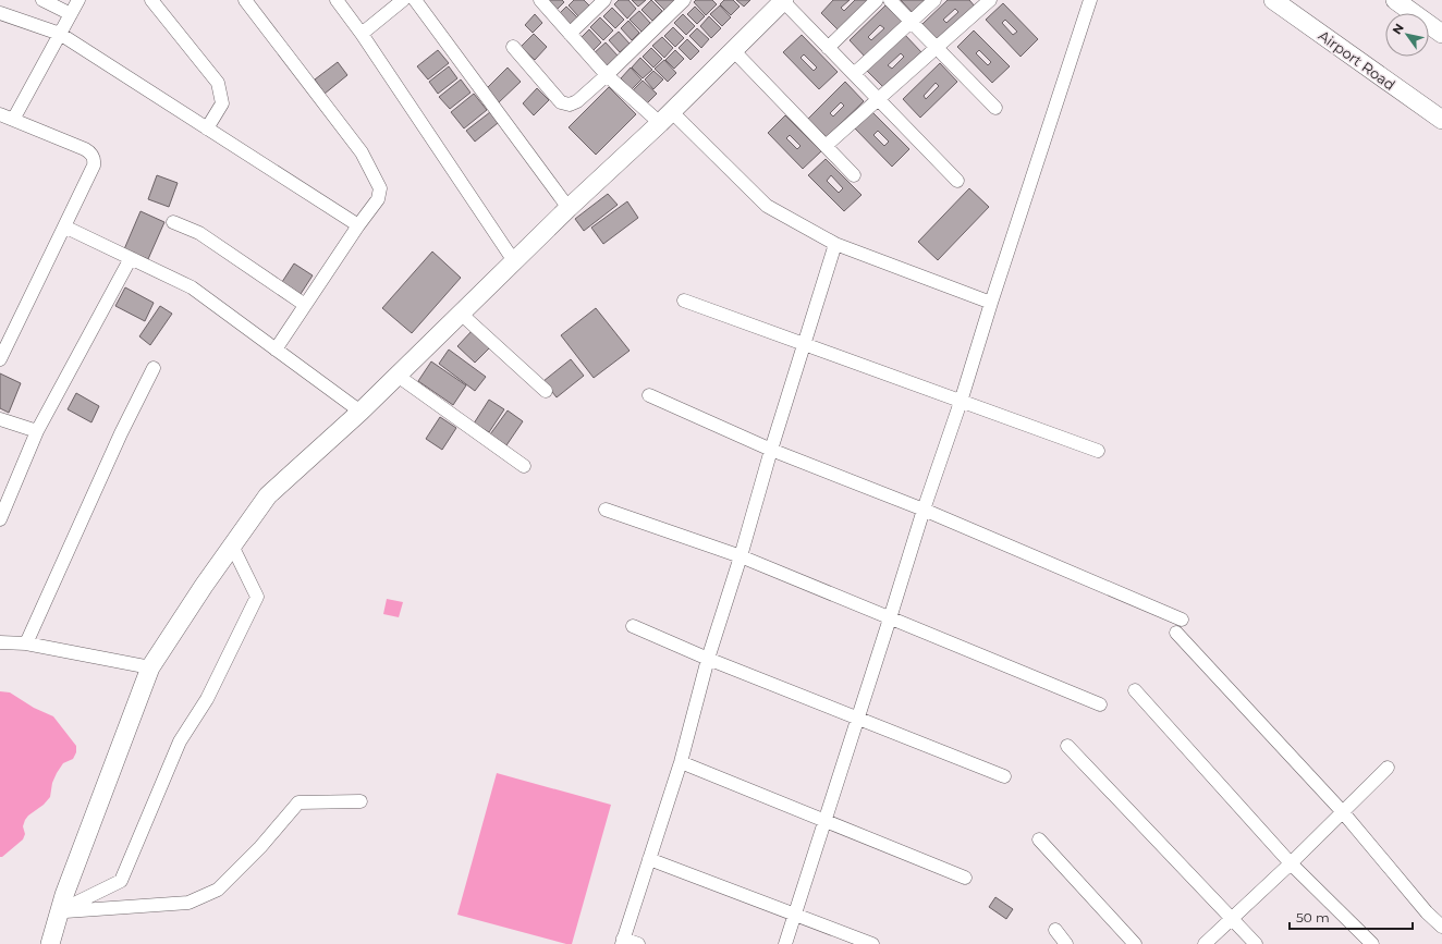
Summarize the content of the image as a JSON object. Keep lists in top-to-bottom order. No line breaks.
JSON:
{"streets":{"street":["Airport Road"]},"scale_bar":"50 m","north":"top left"}
